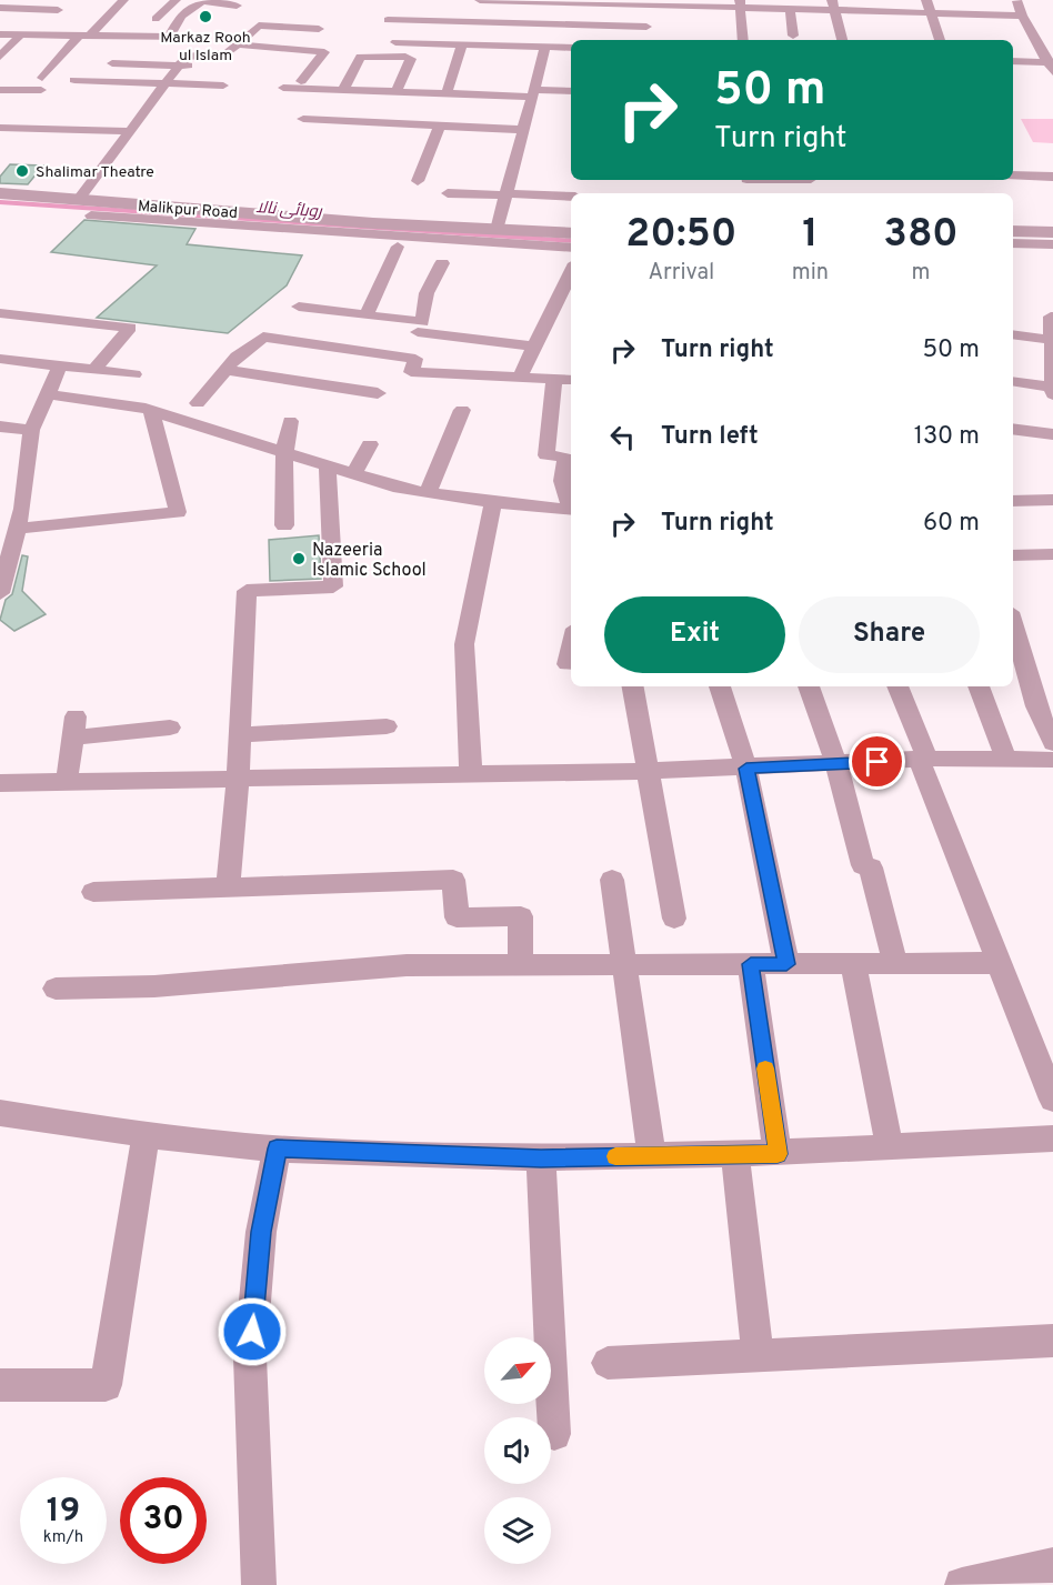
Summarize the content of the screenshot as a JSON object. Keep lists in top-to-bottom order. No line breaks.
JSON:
{"streets":{"street":["Malikpur Road"]},"water":["روہائی نالا"],"places":["Markaz Rooh ul Islam","Shalimar Theatre","Nazeeria Islamic School"],"north":"top right","page":{"turn":["50 m","Turn right"],"eta":["20:50","Arrival","1","min","380","m"],"list":[{"name":"Turn right","value":"50 m"},{"name":"Turn left","value":"130 m"},{"name":"Turn right","value":"60 m"}],"buttons":["Exit","Share"],"speed":"19 km/h","limit":"30"}}
